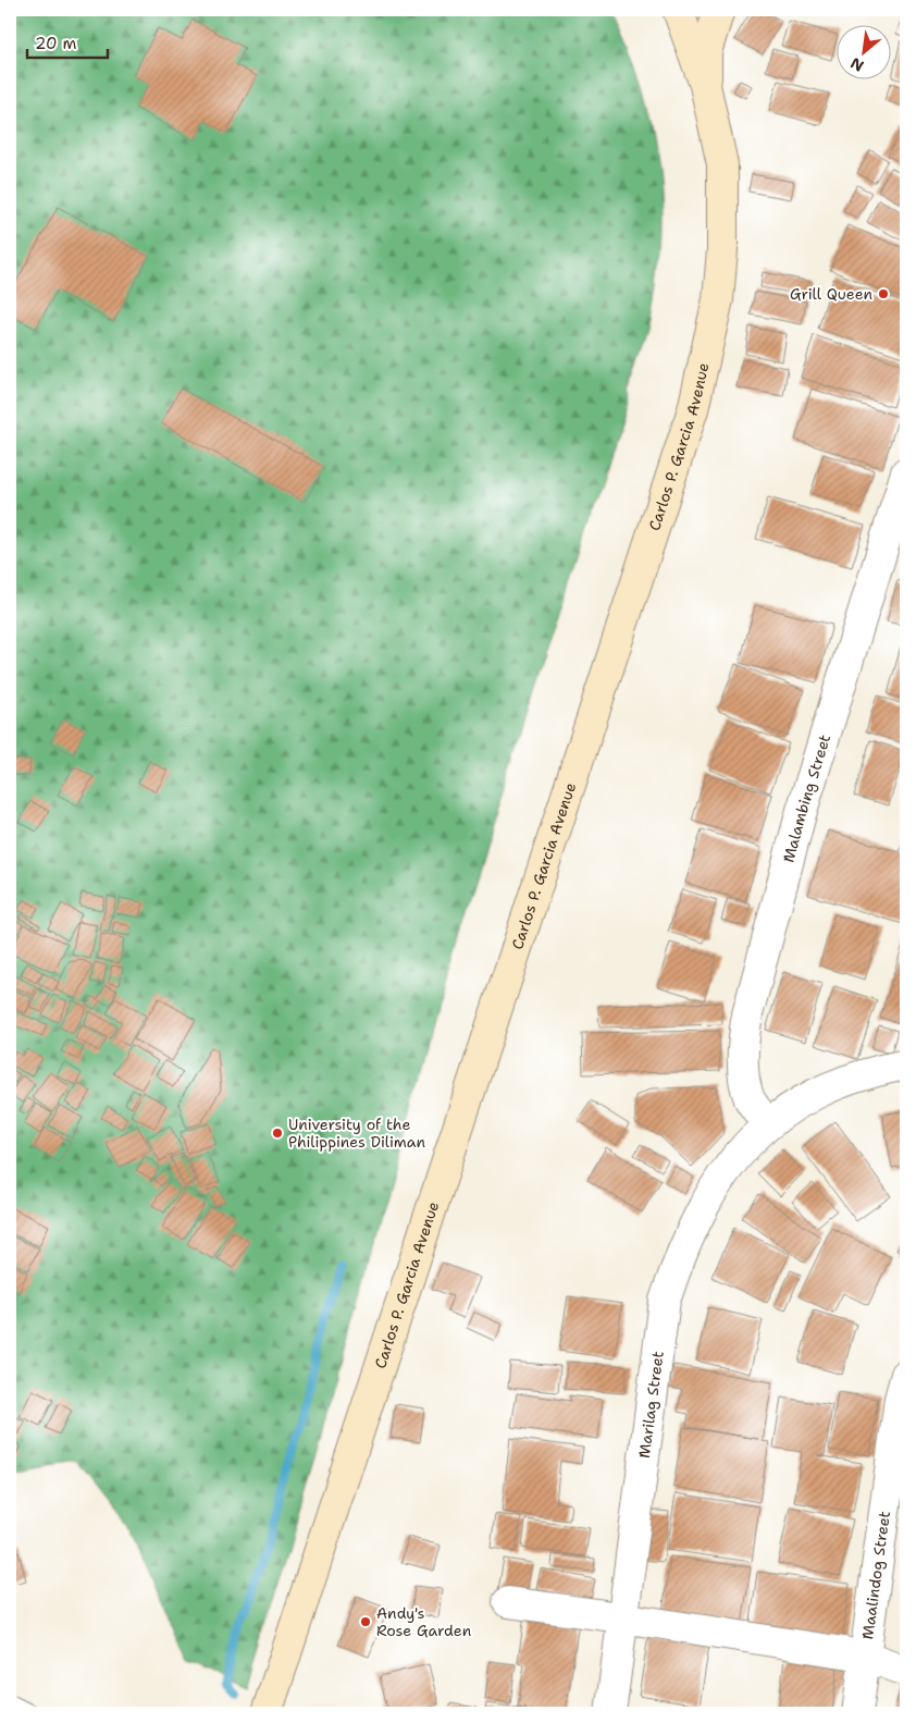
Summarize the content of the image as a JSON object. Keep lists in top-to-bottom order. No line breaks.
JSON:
{"streets":{"main road":["Carlos P. Garcia Avenue"],"street":["Malambing Street","Marilag Street","Maalindog Street"]},"crossings":[["Malambing Street","Marilag Street"]],"places":["Grill Queen","University of the Philippines Diliman","Andy's Rose Garden"],"scale_bar":"20 m","north":"bottom left"}
